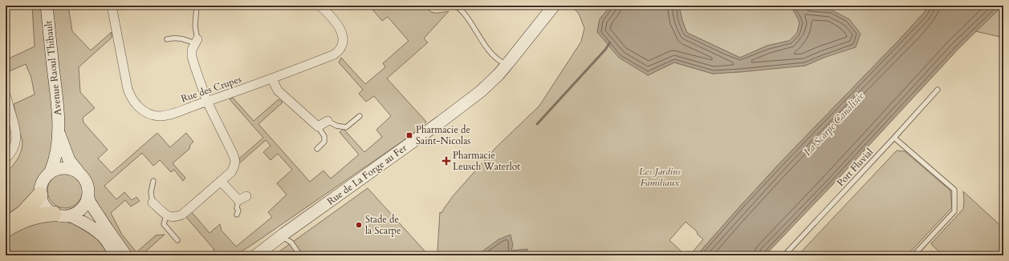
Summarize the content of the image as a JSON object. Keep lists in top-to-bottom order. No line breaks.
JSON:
{"streets":{"main road":["Avenue Raoul Thibault","Rue de La Forge au Fer"],"street":["Rue des Crupes"],"lane":["Port Fluvial"]},"water":["La Scarpe Canalisée"],"parks":["Les Jardins Familiaux"],"places":{"transit":["Pharmacie de Saint-Nicolas"],"health":["Pharmacie Leusch Waterlot"],"other":["Stade de la Scarpe"]}}
